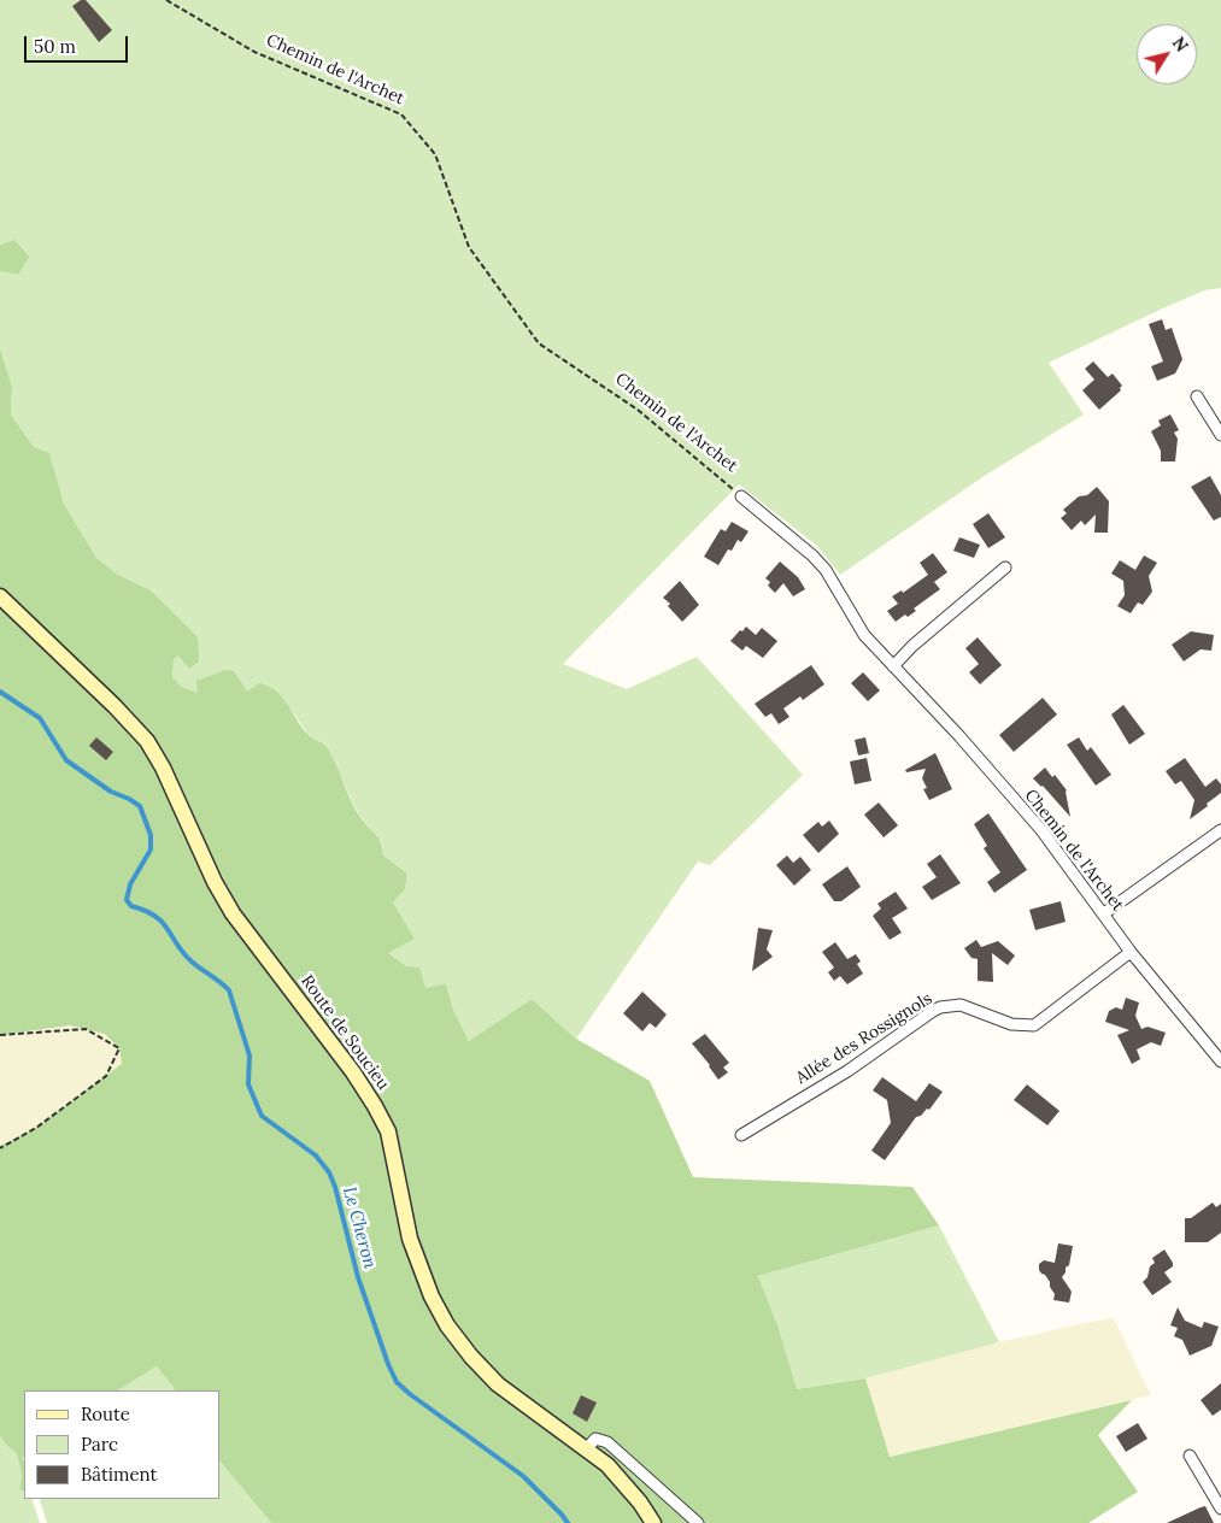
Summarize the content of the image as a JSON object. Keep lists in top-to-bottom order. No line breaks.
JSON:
{"streets":{"street":["Chemin de l'Archet","Route de Soucieu","Allée des Rossignols"]},"crossings":[["Chemin de l'Archet","Allée des Rossignols"]],"water":["Le Cheron"],"legend":["Route","Parc","Bâtiment"],"scale_bar":"50 m","north":"top right"}
